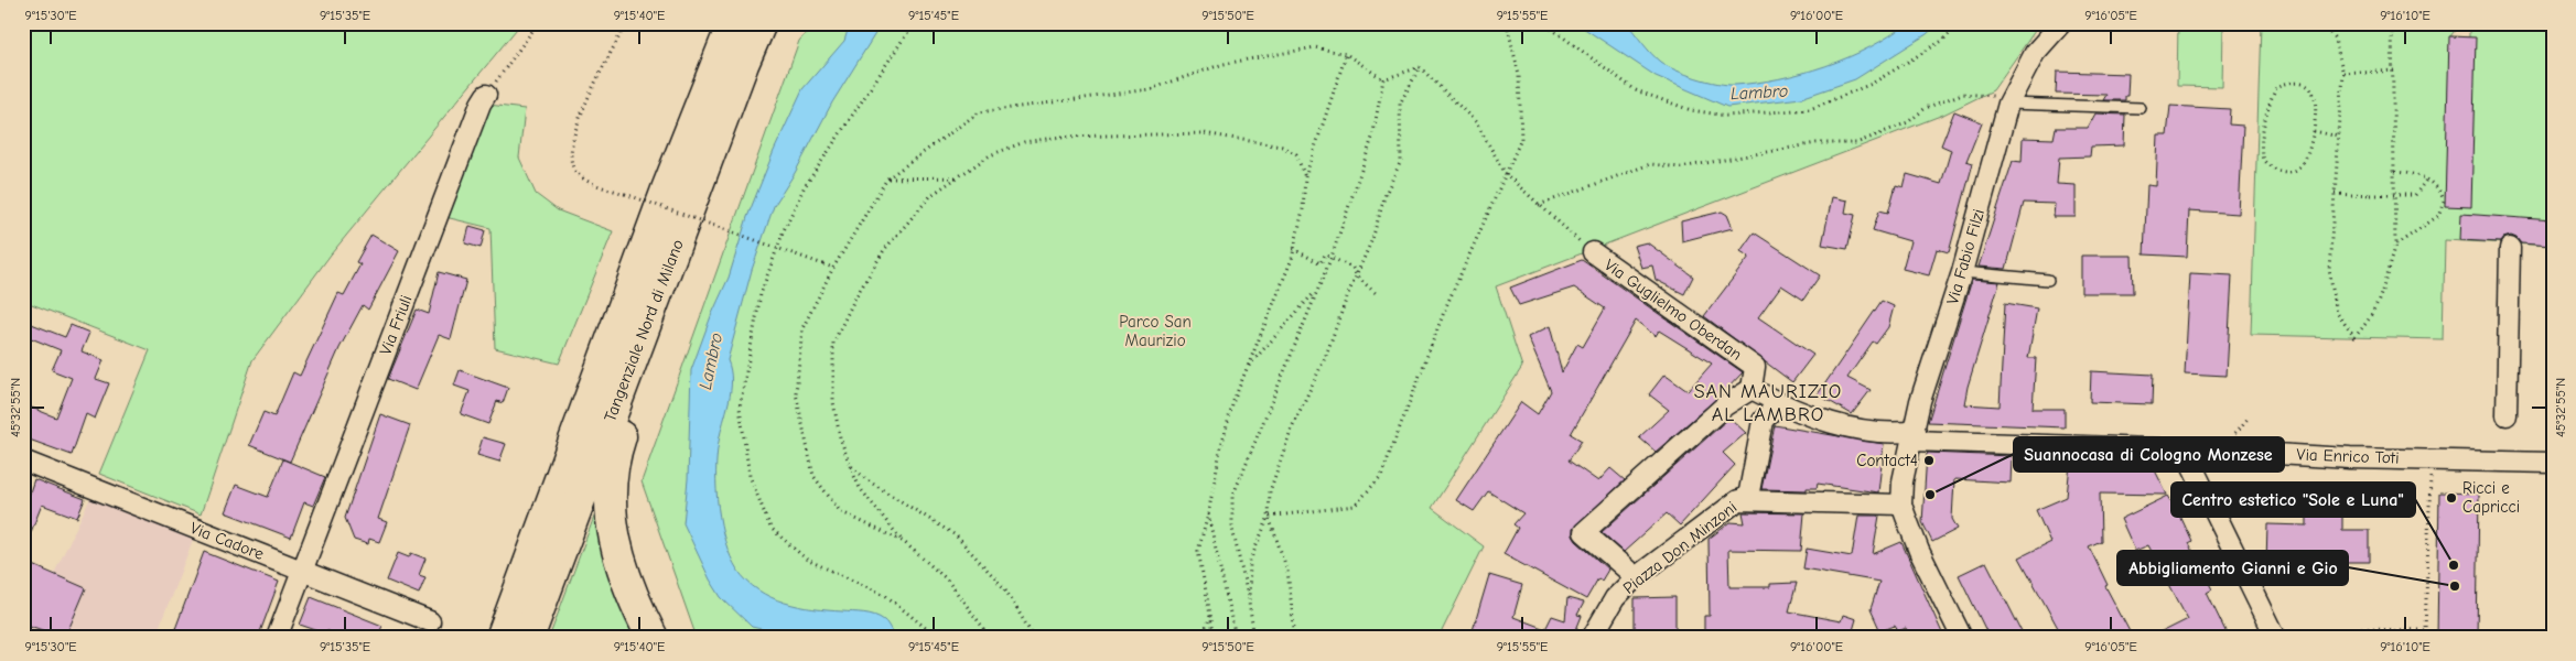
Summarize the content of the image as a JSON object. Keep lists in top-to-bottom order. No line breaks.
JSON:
{"streets":{"highway":["Tangenziale Nord di Milano"],"street":["Via Fabio Filzi","Via Guglielmo Oberdan","Via Friuli","Via Enrico Toti","Via Cadore","Piazza Don Minzoni"]},"crossings":[["Via Fabio Filzi","Via Enrico Toti"],["Via Guglielmo Oberdan","Via Enrico Toti"],["Via Friuli","Via Cadore"]],"districts":["SAN MAURIZIO AL LAMBRO"],"water":["Lambro"],"parks":["Parco San Maurizio"],"places":["Contact4","Suannocasa di Cologno Monzese","Ricci e Capricci","Centro estetico \"Sole e Luna\"","Abbigliamento Gianni e Gio"],"coordinates":["9°15'30\"E","9°15'35\"E","9°15'40\"E","9°15'45\"E","9°15'50\"E","9°15'55\"E","9°16'00\"E","9°16'05\"E","9°16'10\"E","45°32'55\"N"]}
